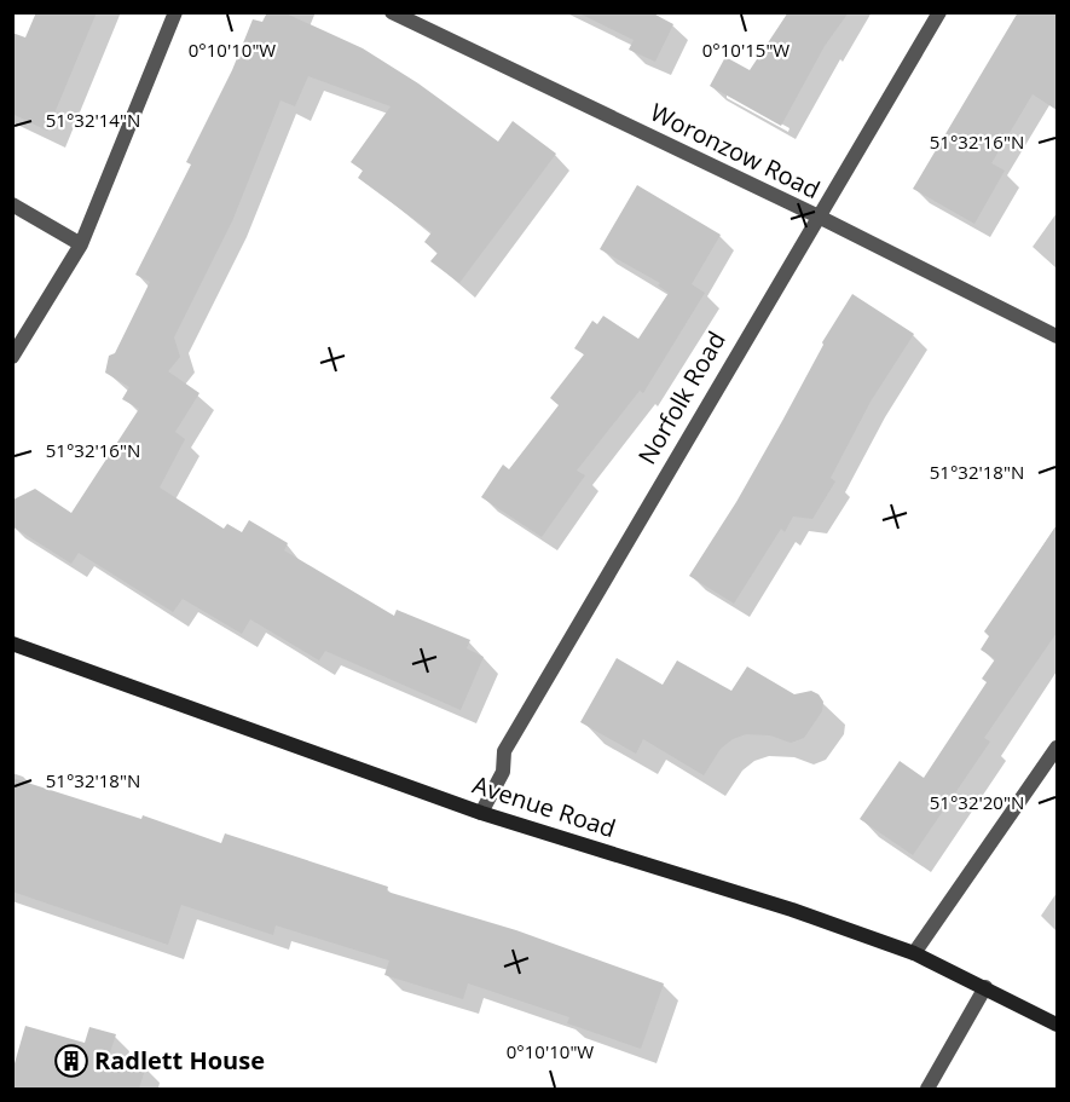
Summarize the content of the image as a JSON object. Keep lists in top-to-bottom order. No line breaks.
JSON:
{"streets":{"main road":["Avenue Road"],"street":["Woronzow Road","Norfolk Road"]},"crossings":[["Woronzow Road","Norfolk Road"],["Norfolk Road","Avenue Road"]],"places":{"building":["Radlett House"]},"coordinates":["0°10'10\"W","0°10'15\"W","51°32'14\"N","51°32'16\"N","51°32'18\"N","51°32'20\"N"]}
